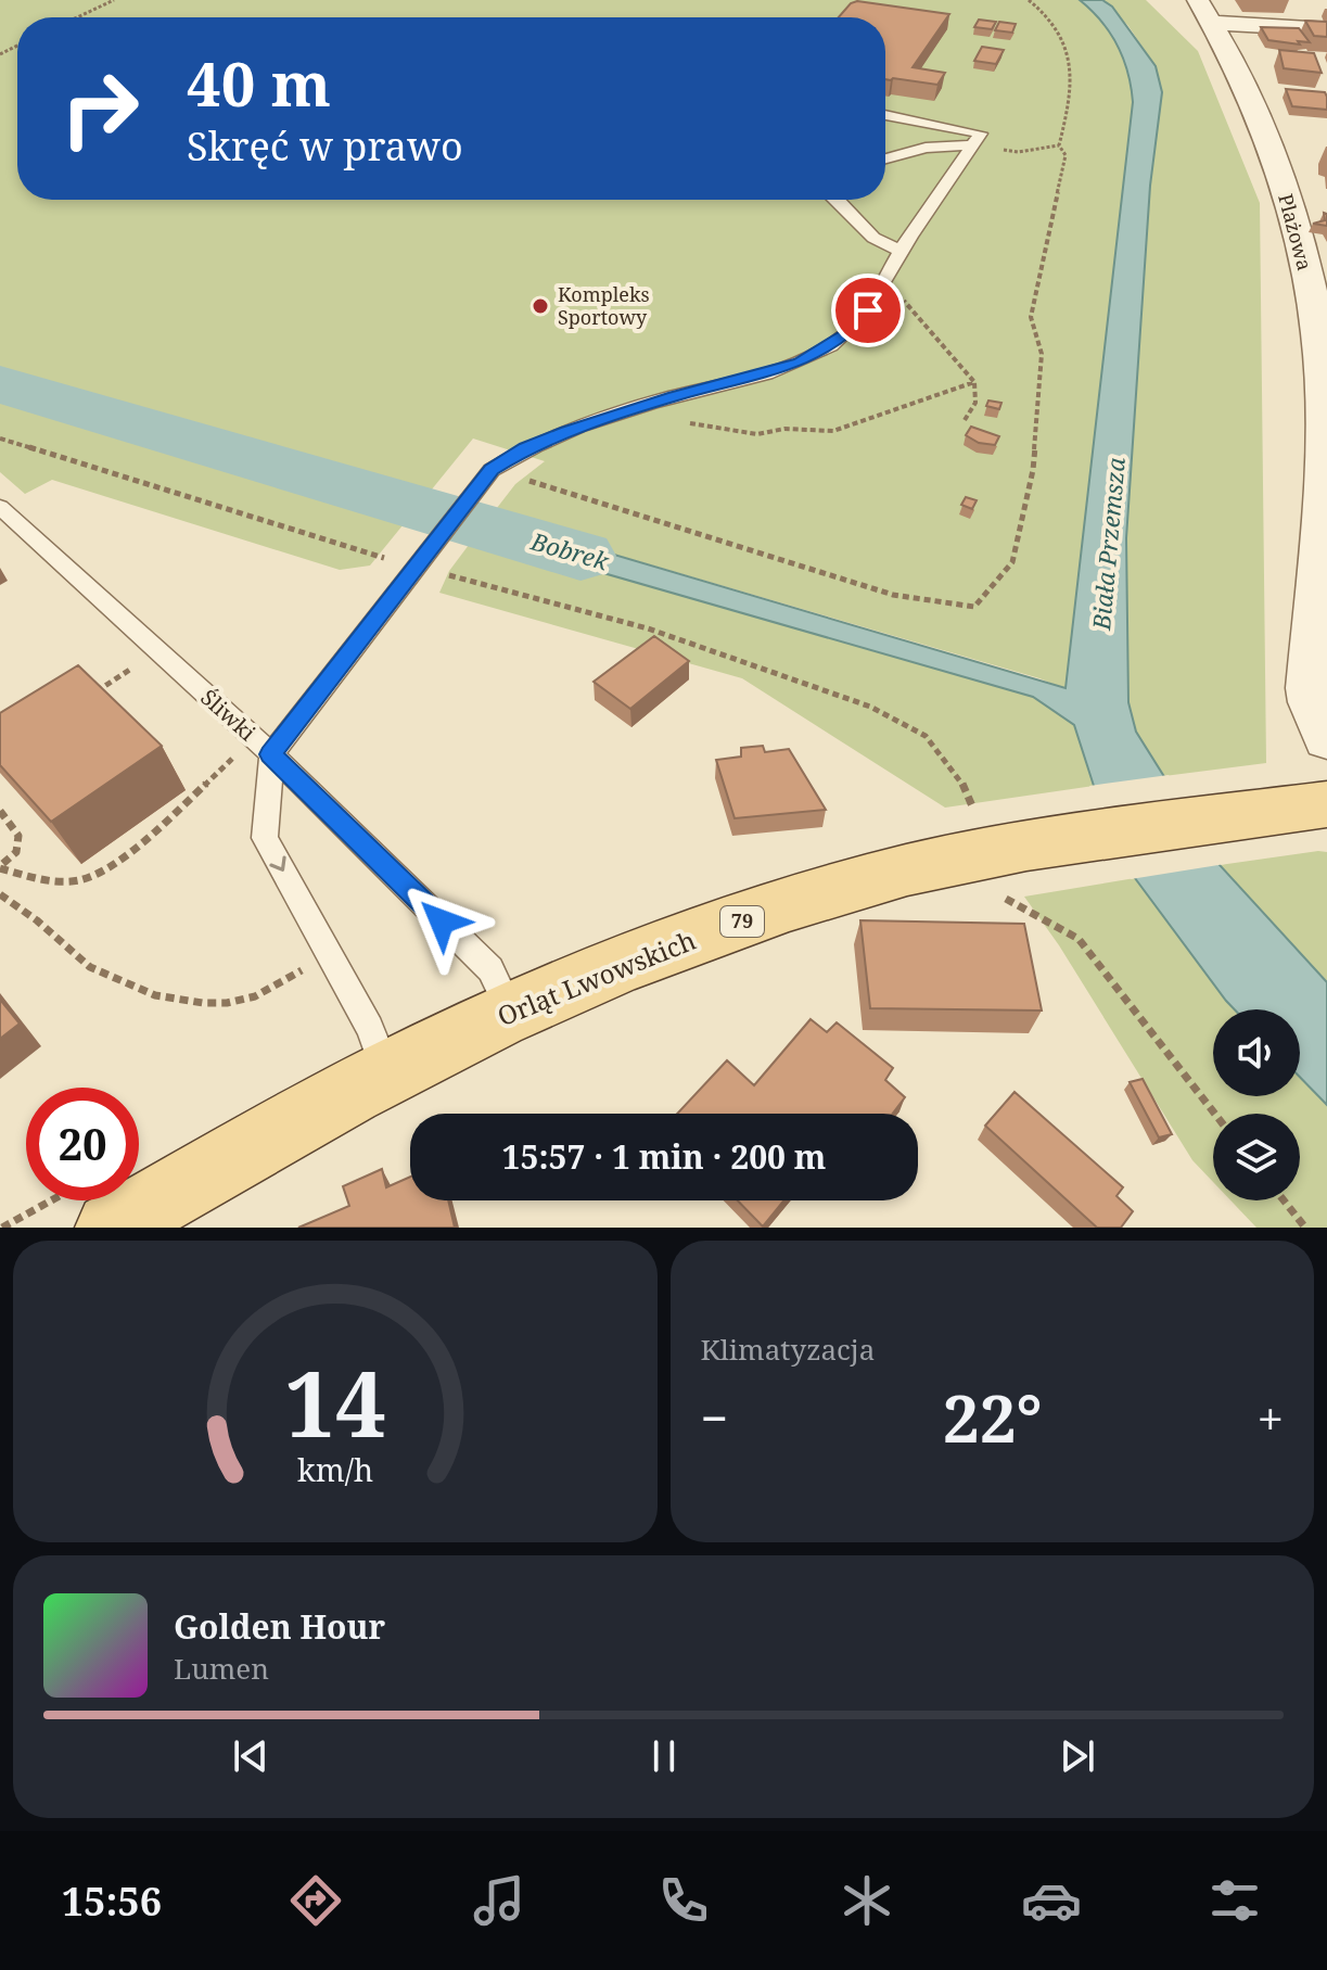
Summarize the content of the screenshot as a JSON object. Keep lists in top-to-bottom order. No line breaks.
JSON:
{"streets":{"main road":["79","Orląt Lwowskich"],"street":["Plażowa"],"lane":["Śliwki"]},"crossings":[["Śliwki","Orląt Lwowskich"]],"water":["Biała Przemsza","Bobrek"],"places":["Kompleks Sportowy"],"page":{"turn":["40 m","Skręć w prawo"],"limit":"20","trip":"15:57 · 1 min · 200 m","tile":"Klimatyzacja","heat":["−","22°","+"],"song":["Golden Hour","Lumen"],"tabs":"15:56","gauge":["14","km/h"]}}
